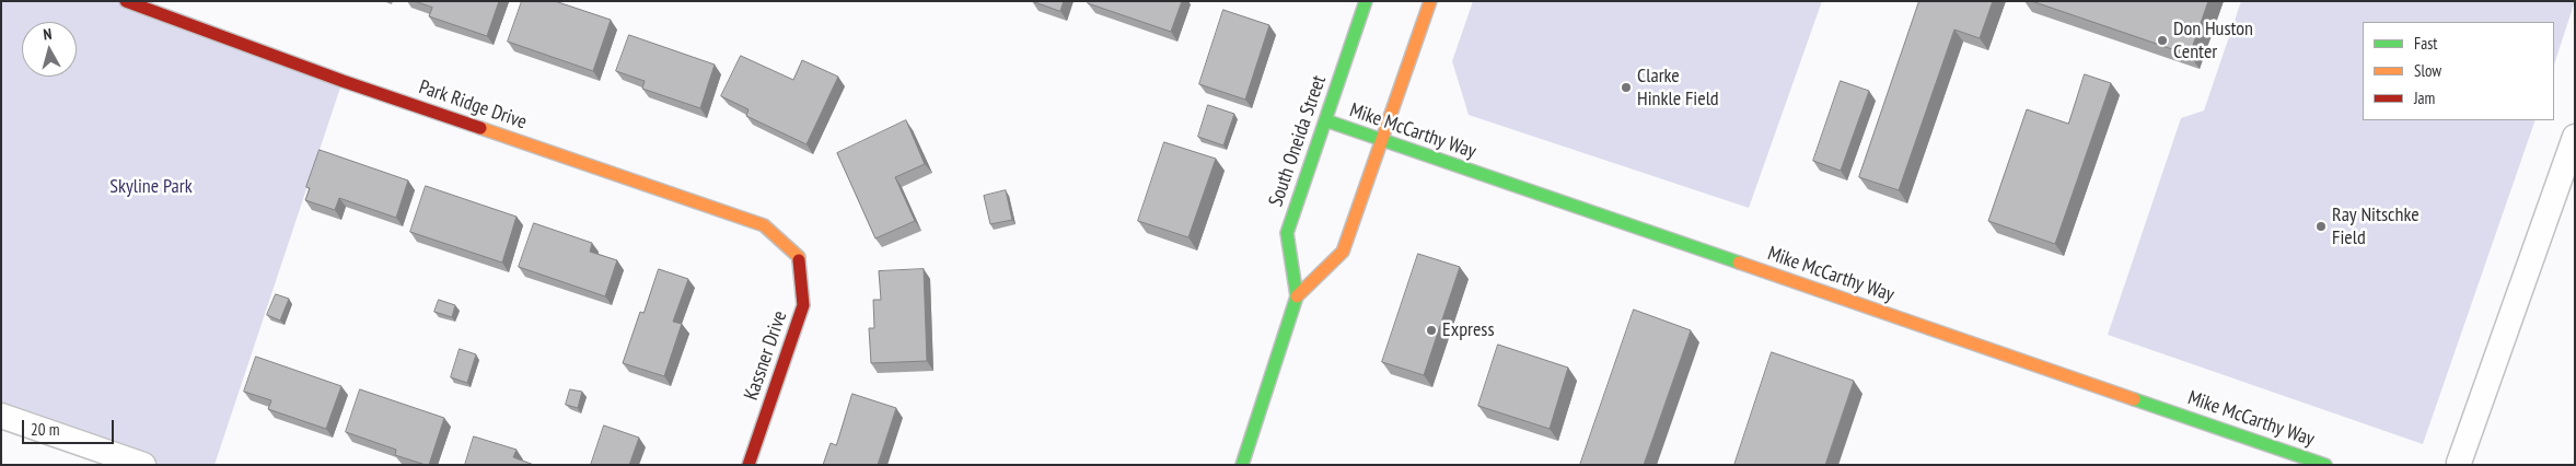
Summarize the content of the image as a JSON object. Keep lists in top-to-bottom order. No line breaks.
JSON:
{"streets":{"street":["Park Ridge Drive","Mike McCarthy Way","South Oneida Street","Kassner Drive"]},"crossings":[["Park Ridge Drive","Kassner Drive"],["Mike McCarthy Way","South Oneida Street"]],"parks":["Skyline Park"],"places":["Don Huston Center","Clarke Hinkle Field","Ray Nitschke Field","Express"],"legend":["Fast","Slow","Jam"],"scale_bar":"20 m","north":"top"}
